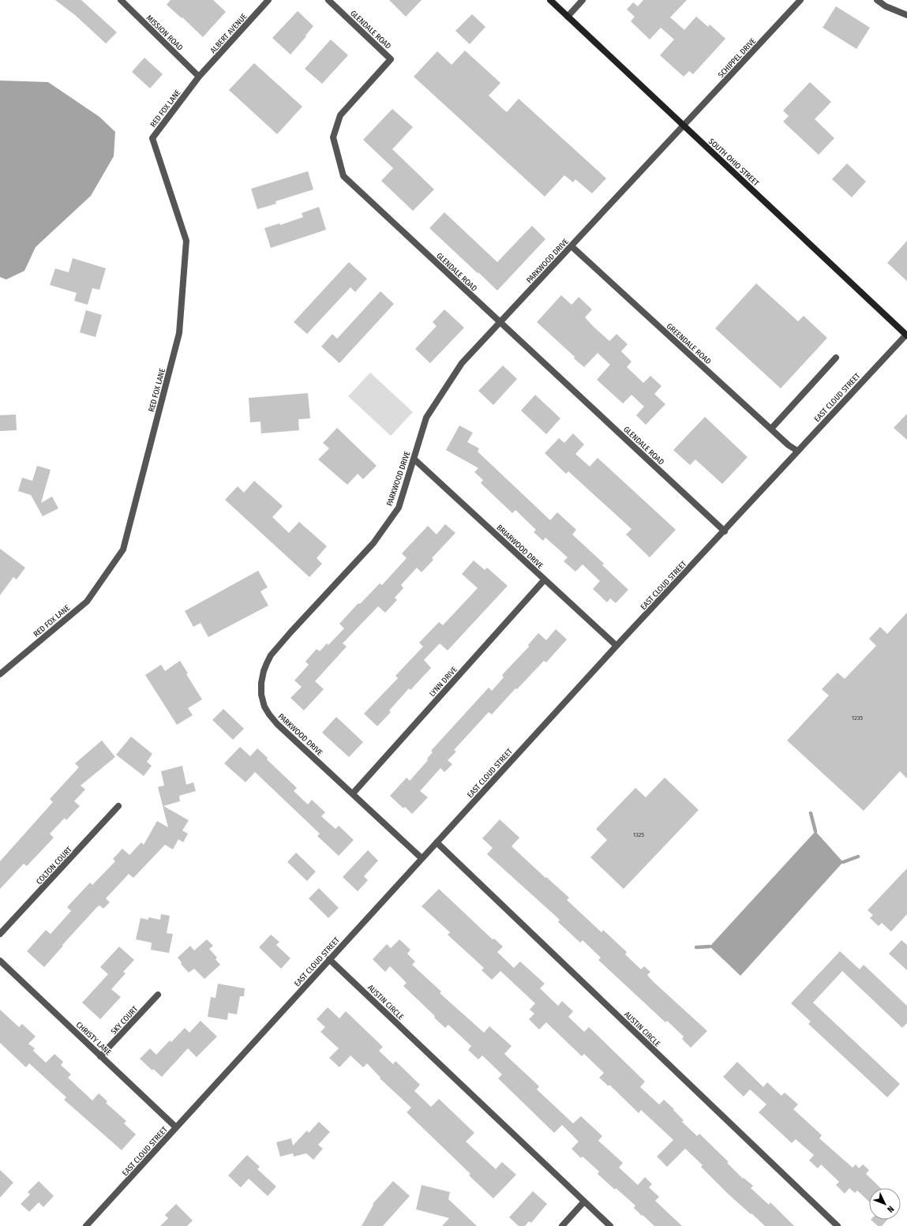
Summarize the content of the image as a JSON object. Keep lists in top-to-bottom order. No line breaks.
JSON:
{"streets":{"main road":["SOUTH OHIO STREET"],"street":["GLENDALE ROAD","MISSION ROAD","ALBERT AVENUE","SCHIPPEL DRIVE","RED FOX LANE","PARKWOOD DRIVE","GREENDALE ROAD","EAST CLOUD STREET","BRIARWOOD DRIVE","LYNN DRIVE","COLTON COURT","AUSTIN CIRCLE","SKY COURT","CHRISTY LANE"]},"crossings":[["GLENDALE ROAD","PARKWOOD DRIVE"],["GLENDALE ROAD","EAST CLOUD STREET"],["MISSION ROAD","ALBERT AVENUE"],["MISSION ROAD","RED FOX LANE"],["ALBERT AVENUE","RED FOX LANE"],["SCHIPPEL DRIVE","SOUTH OHIO STREET"],["SCHIPPEL DRIVE","PARKWOOD DRIVE"],["SOUTH OHIO STREET","PARKWOOD DRIVE"],["SOUTH OHIO STREET","EAST CLOUD STREET"],["PARKWOOD DRIVE","GREENDALE ROAD"],["PARKWOOD DRIVE","EAST CLOUD STREET"],["PARKWOOD DRIVE","BRIARWOOD DRIVE"],["PARKWOOD DRIVE","LYNN DRIVE"],["GREENDALE ROAD","EAST CLOUD STREET"],["EAST CLOUD STREET","BRIARWOOD DRIVE"],["EAST CLOUD STREET","AUSTIN CIRCLE"],["EAST CLOUD STREET","CHRISTY LANE"],["BRIARWOOD DRIVE","LYNN DRIVE"],["SKY COURT","CHRISTY LANE"]],"house_numbers":["1235","1325"],"north":"bottom right"}
